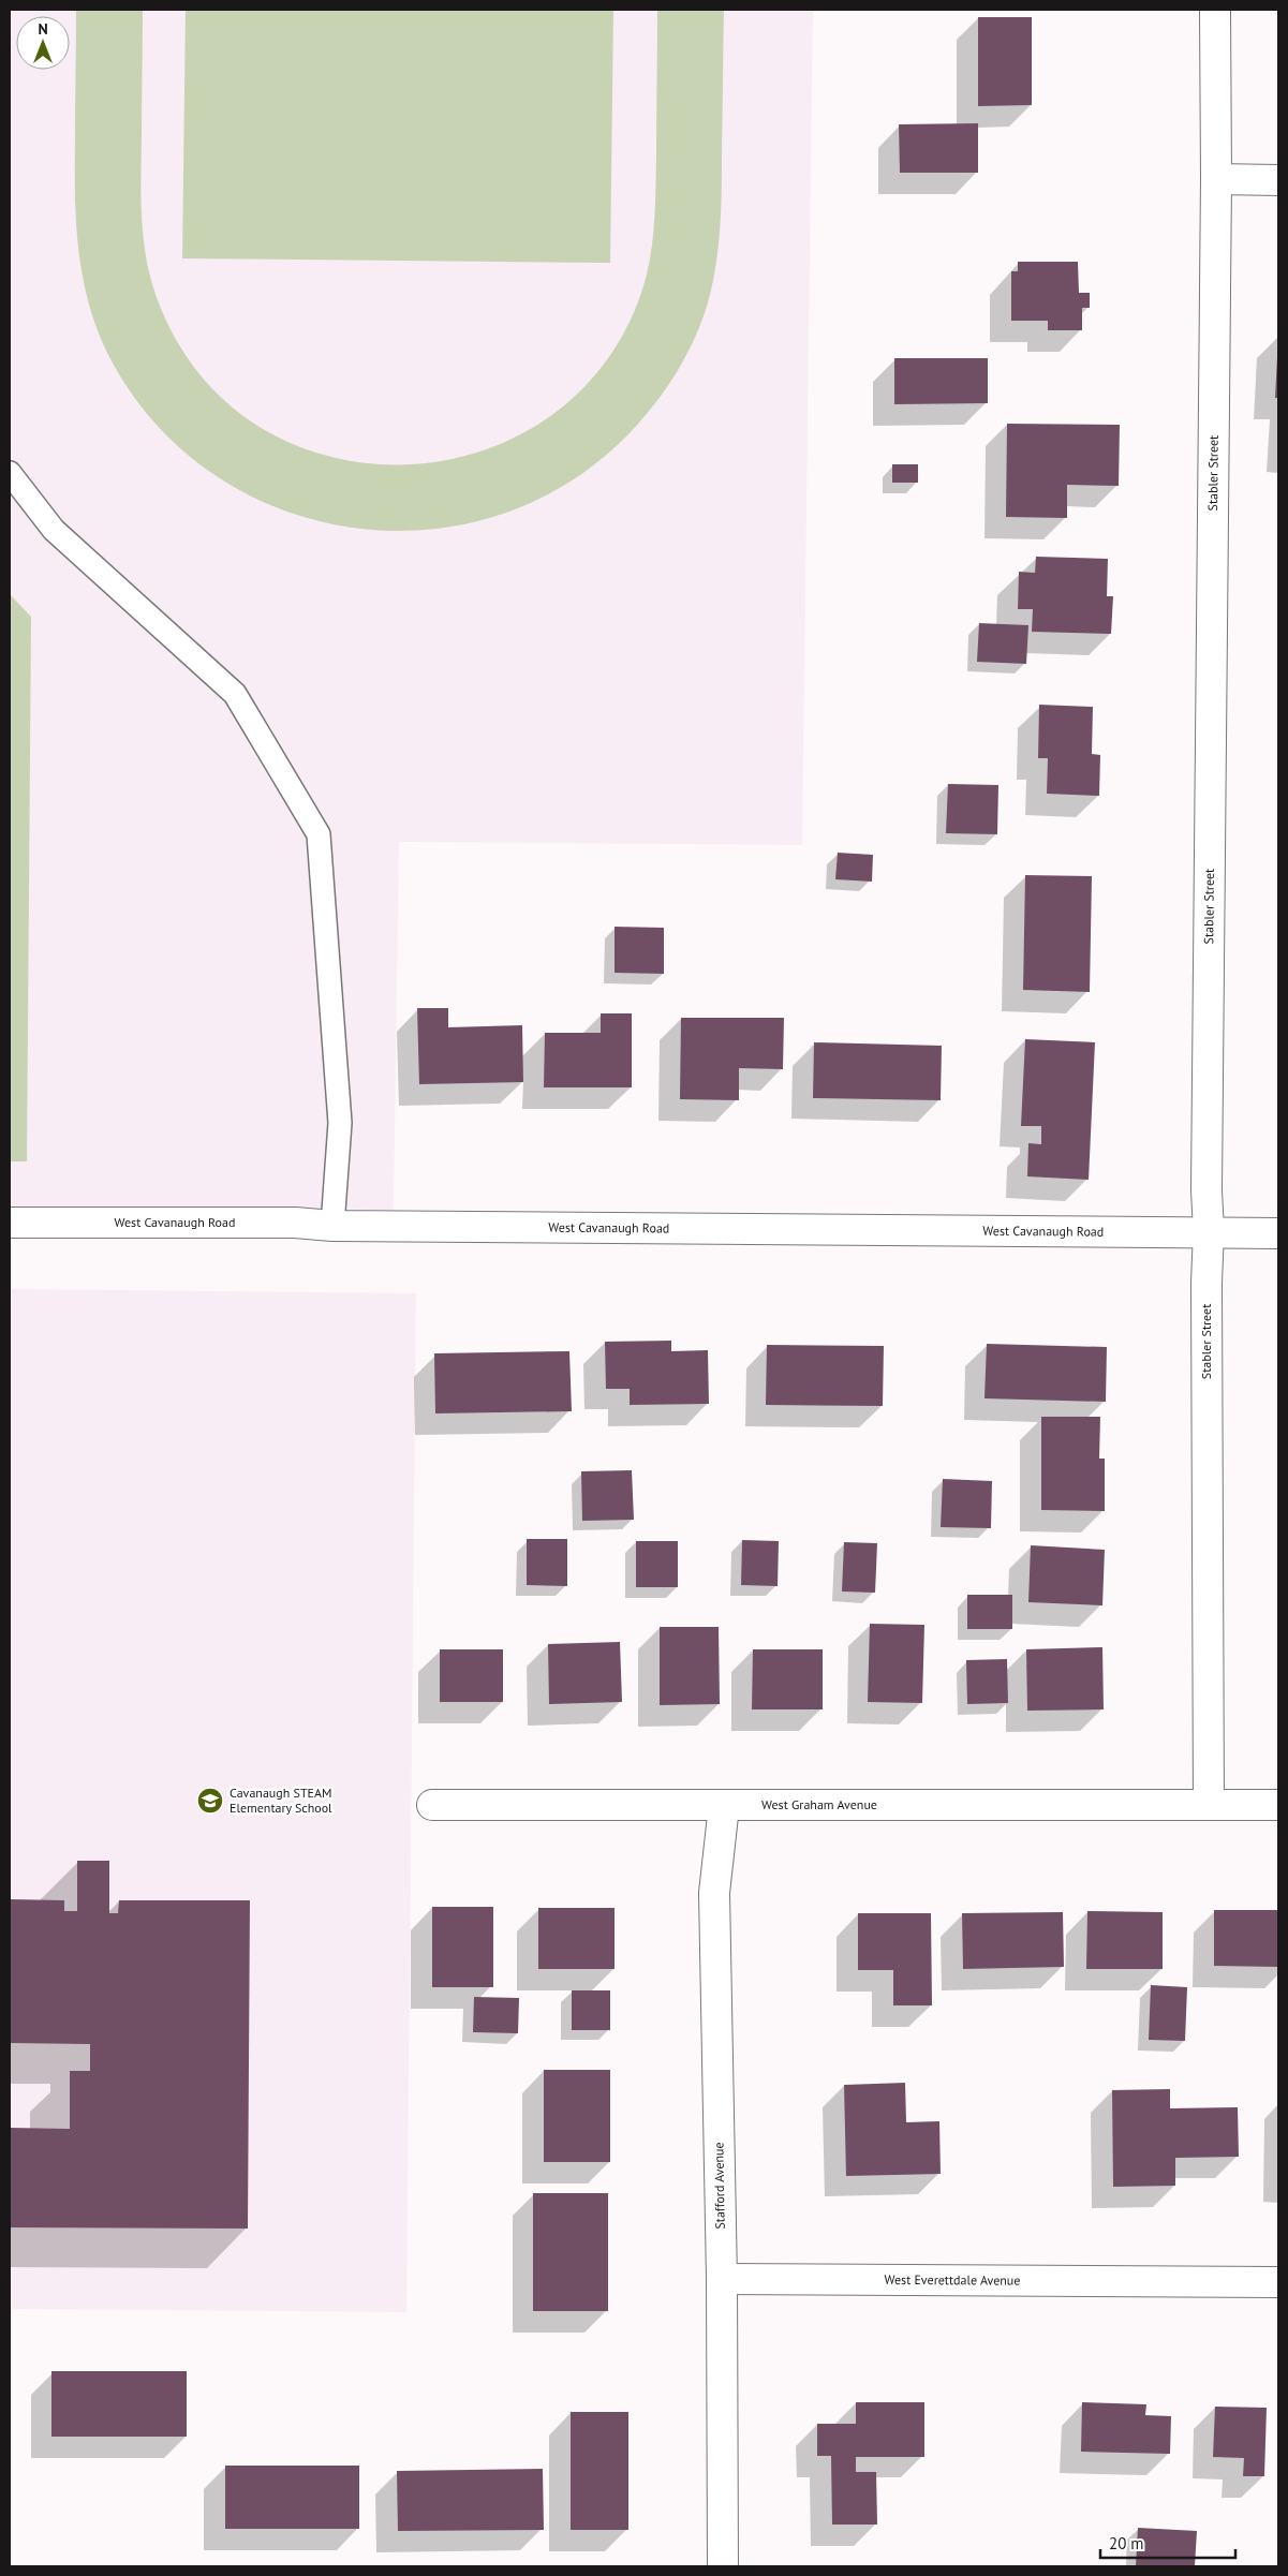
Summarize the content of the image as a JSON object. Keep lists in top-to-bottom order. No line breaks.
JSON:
{"streets":{"street":["Stabler Street","West Cavanaugh Road","West Graham Avenue","Stafford Avenue","West Everettdale Avenue"]},"crossings":[["Stabler Street","West Cavanaugh Road"],["Stabler Street","West Graham Avenue"],["West Graham Avenue","Stafford Avenue"],["Stafford Avenue","West Everettdale Avenue"]],"places":{"school or university":["Cavanaugh STEAM Elementary School"]},"scale_bar":"20 m","north":"top"}
